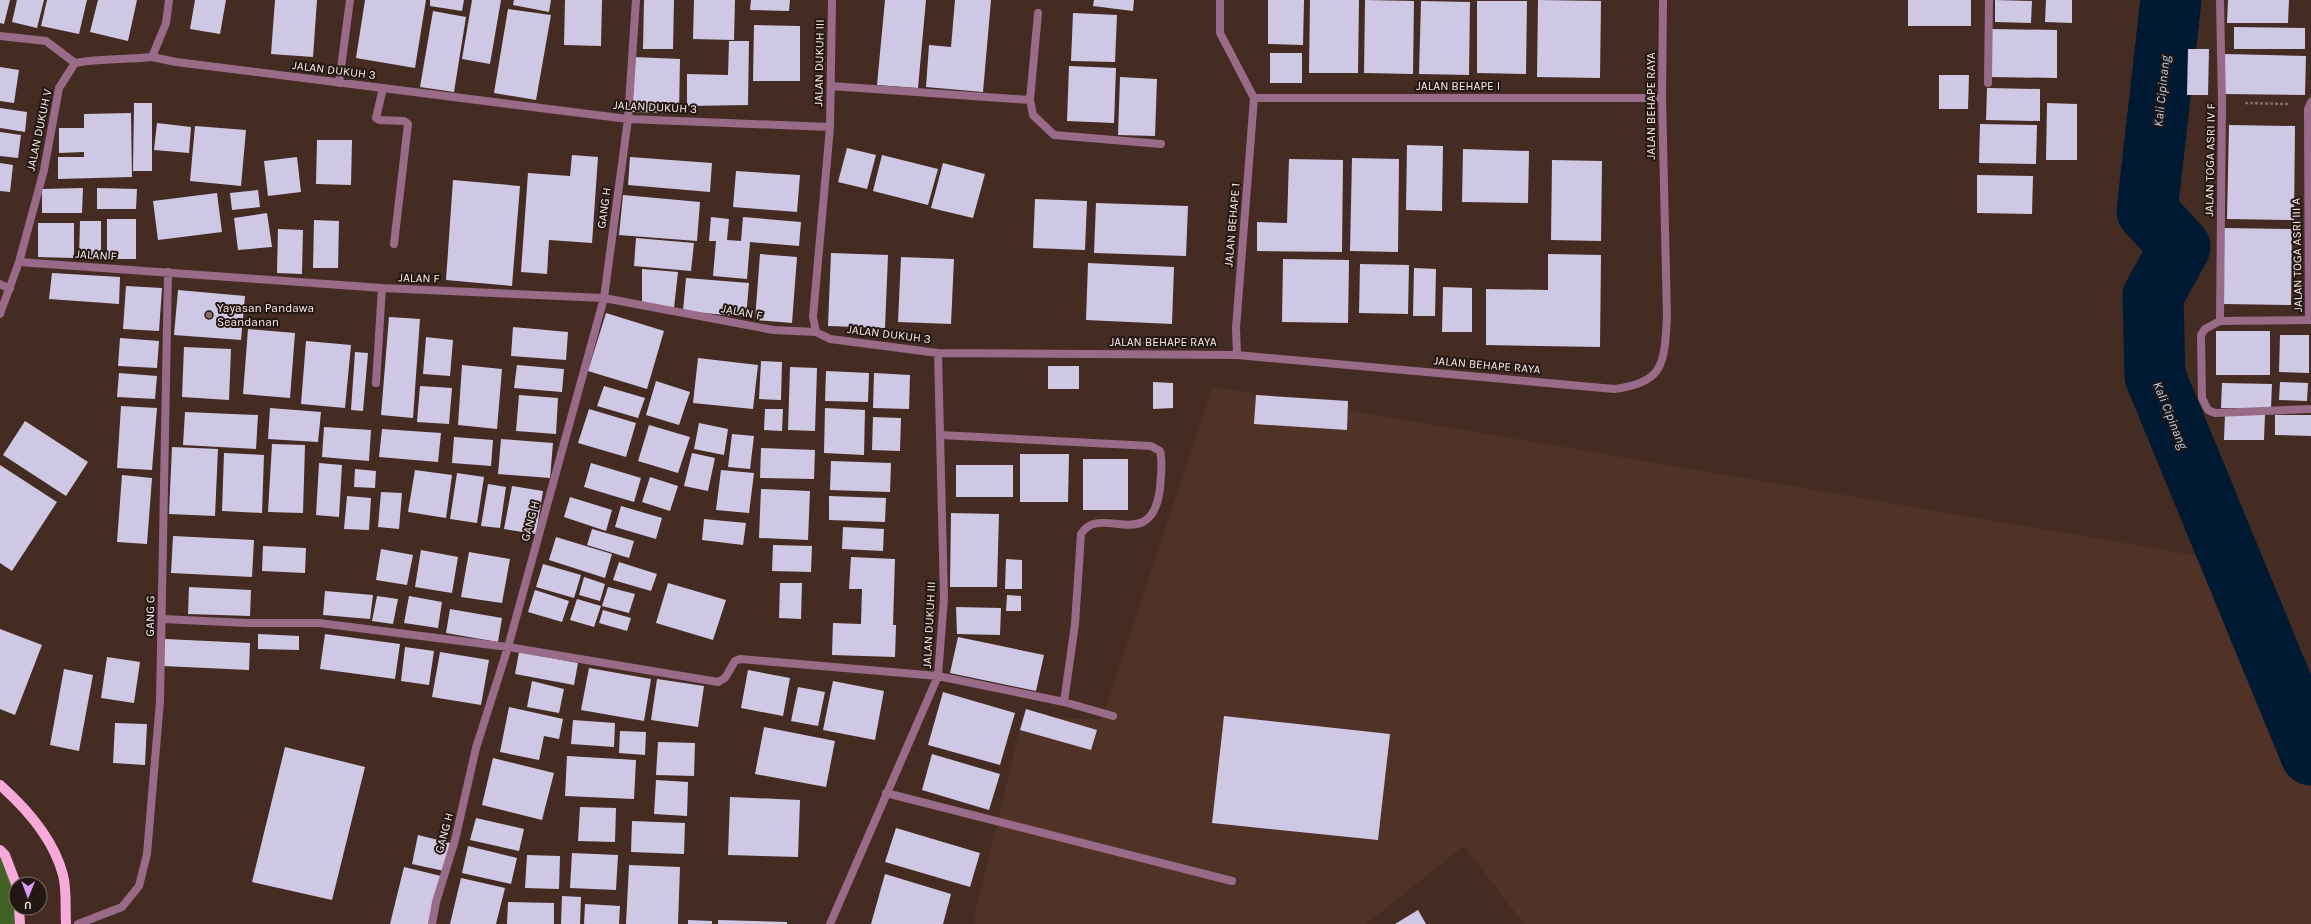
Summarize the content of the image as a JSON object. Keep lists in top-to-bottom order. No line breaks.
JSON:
{"streets":{"street":["JALAN DUKUH III","JALAN DUKUH 3","JALAN BEHAPE I","JALAN BEHAPE RAYA","JALAN DUKUH V","JALAN TOGA ASRI IV F","GANG H","JALAN BEHAPE 1","JALAN F","JALAN TOGA ASRI III A","GANG G"]},"crossings":[["JALAN DUKUH III","JALAN DUKUH 3"],["JALAN DUKUH III","JALAN BEHAPE RAYA"],["JALAN DUKUH 3","JALAN BEHAPE RAYA"],["JALAN DUKUH 3","GANG H"],["JALAN DUKUH 3","JALAN F"],["JALAN BEHAPE I","JALAN BEHAPE RAYA"],["JALAN BEHAPE I","JALAN BEHAPE 1"],["JALAN BEHAPE RAYA","JALAN BEHAPE 1"],["JALAN DUKUH V","JALAN F"],["JALAN TOGA ASRI IV F","JALAN TOGA ASRI III A"],["GANG H","JALAN F"],["JALAN F","GANG G"]],"water":["Kali Cipinang"],"places":["Yayasan Pandawa Seandanan"],"north":"bottom"}
